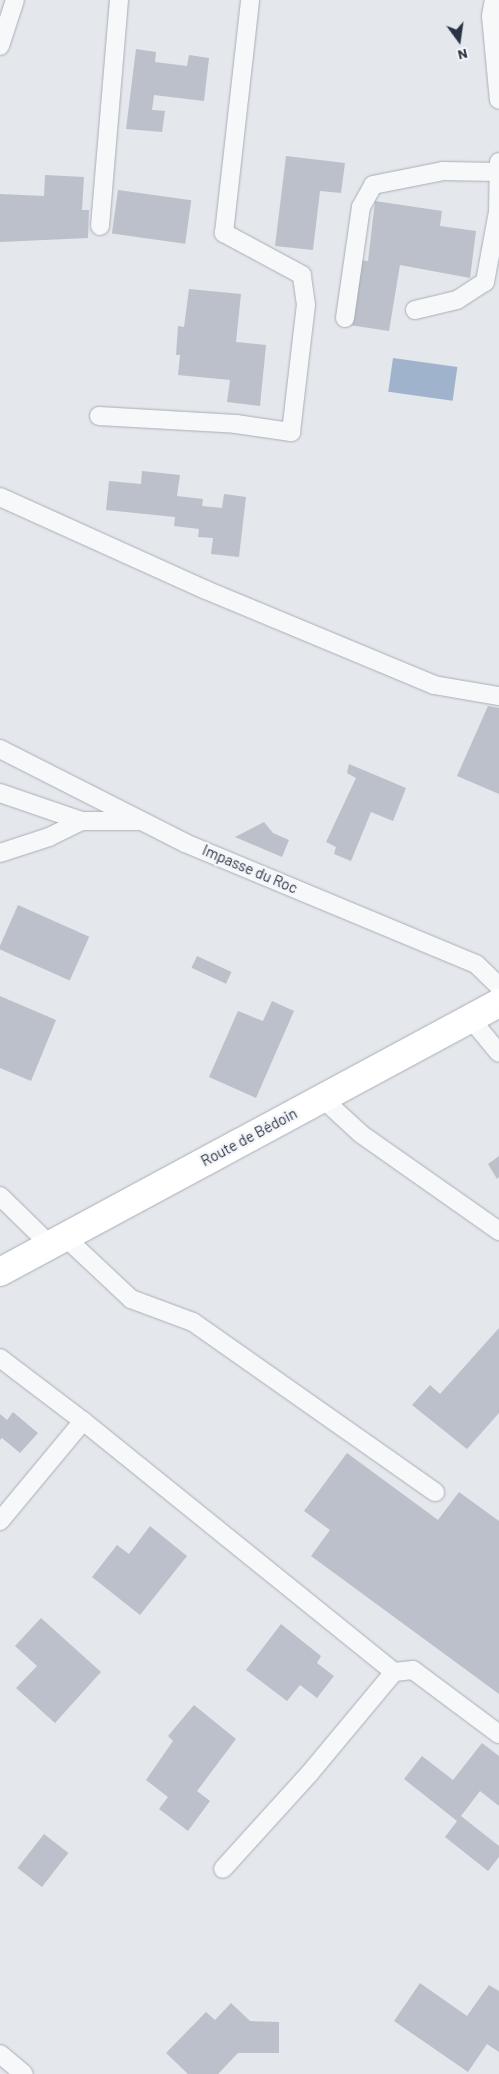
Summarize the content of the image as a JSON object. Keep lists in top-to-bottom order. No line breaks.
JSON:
{"streets":{"main road":["Route de Bédoin"],"lane":["Impasse du Roc"]},"north":"bottom"}
